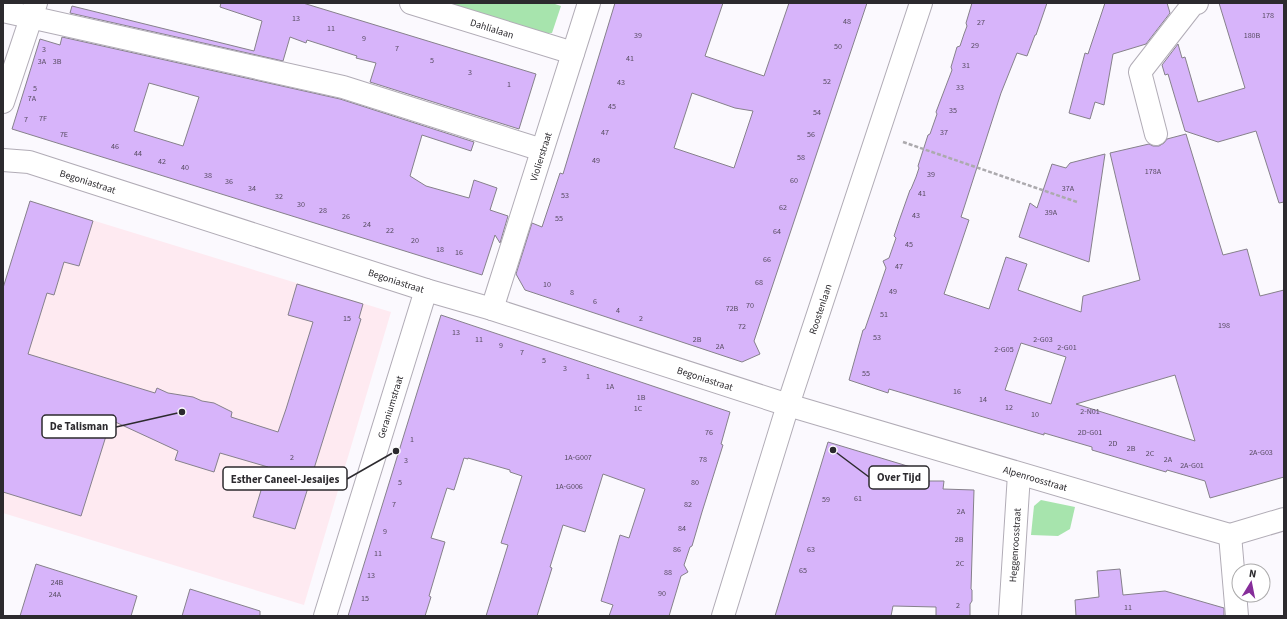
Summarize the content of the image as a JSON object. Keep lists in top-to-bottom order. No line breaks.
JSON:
{"streets":{"street":["Dahlialaan","Violierstraat","Begoniastraat","Roostenlaan","Geraniumstraat","Alpenroosstraat","Heggenroosstraat"]},"crossings":[["Dahlialaan","Violierstraat"],["Violierstraat","Begoniastraat"],["Begoniastraat","Roostenlaan"],["Begoniastraat","Geraniumstraat"],["Begoniastraat","Alpenroosstraat"],["Roostenlaan","Alpenroosstraat"],["Alpenroosstraat","Heggenroosstraat"]],"places":["De Talisman","Over Tijd","Esther Caneel-Jesaijes"],"house_numbers":["178","13","48","27","11","39","180B","9","29","50","7","3","41","5","3A","3B","31","3","52","43","1","33","5","7A","45","35","54","7F","7","47","37","7E","56","46","44","58","49","42","40","178A","39","38","60","36","34","37A","41","53","32","30","62","28","39A","43","26","55","24","22","64","20","45","18","16","66","47","68","10","49","8","6","70","72B","4","51","15","2","198","72","13","53","11","2B","2-G03","9","2A","2-G01","2-G05","7","5","3","55","1","1A","16","1B","14","12","1C","2-N01","10","76","2D-G01","1","2D","2B","2A-G03","2C","2","1A-G007","78","2A","3","2A-G01","5","80","1A-G006","61","59","7","82","2A","84","9","2B","86","63","11","2C","65","88","13","24B","90","24A","15","2","11"],"north":"top"}
